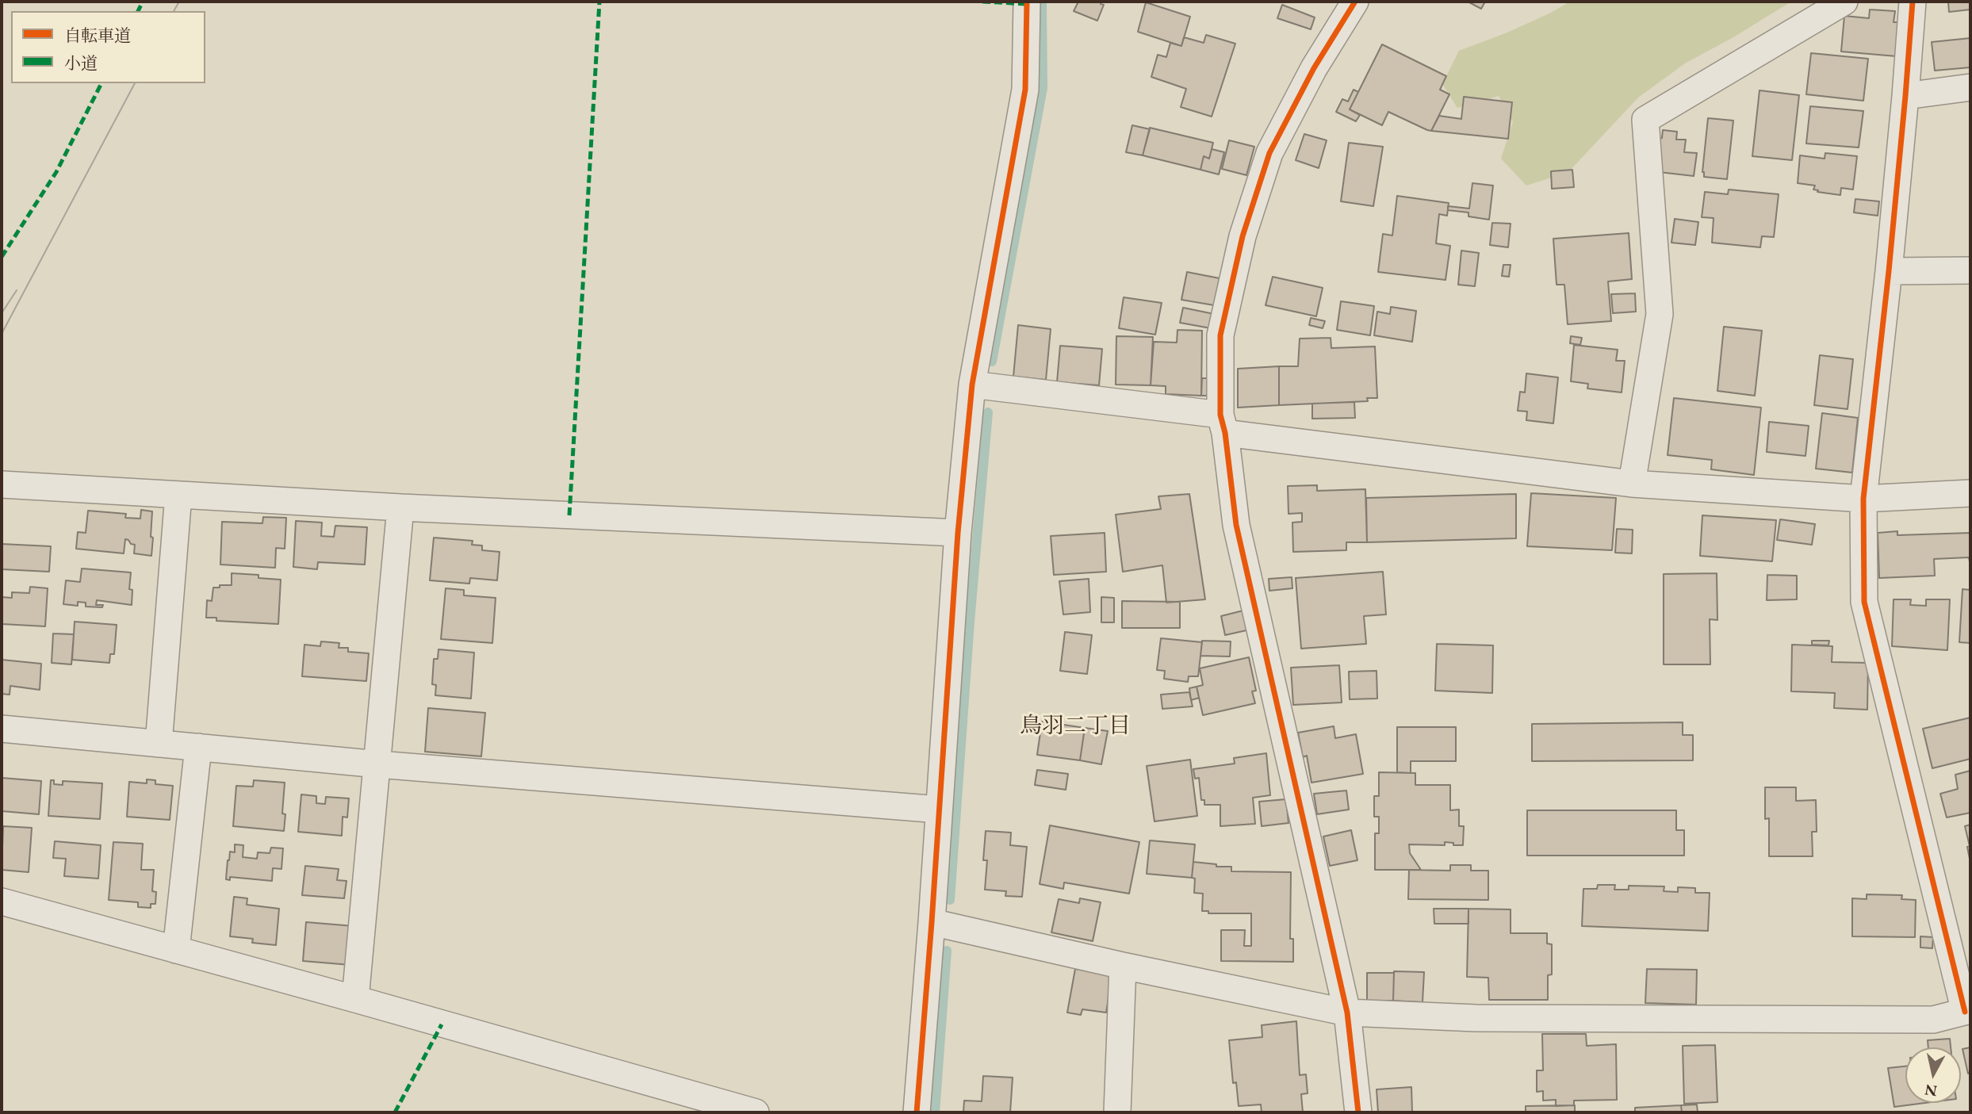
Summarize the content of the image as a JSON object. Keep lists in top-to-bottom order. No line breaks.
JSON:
{"districts":["鳥羽二丁目"],"legend":["自転車道","小道"],"north":"bottom"}
